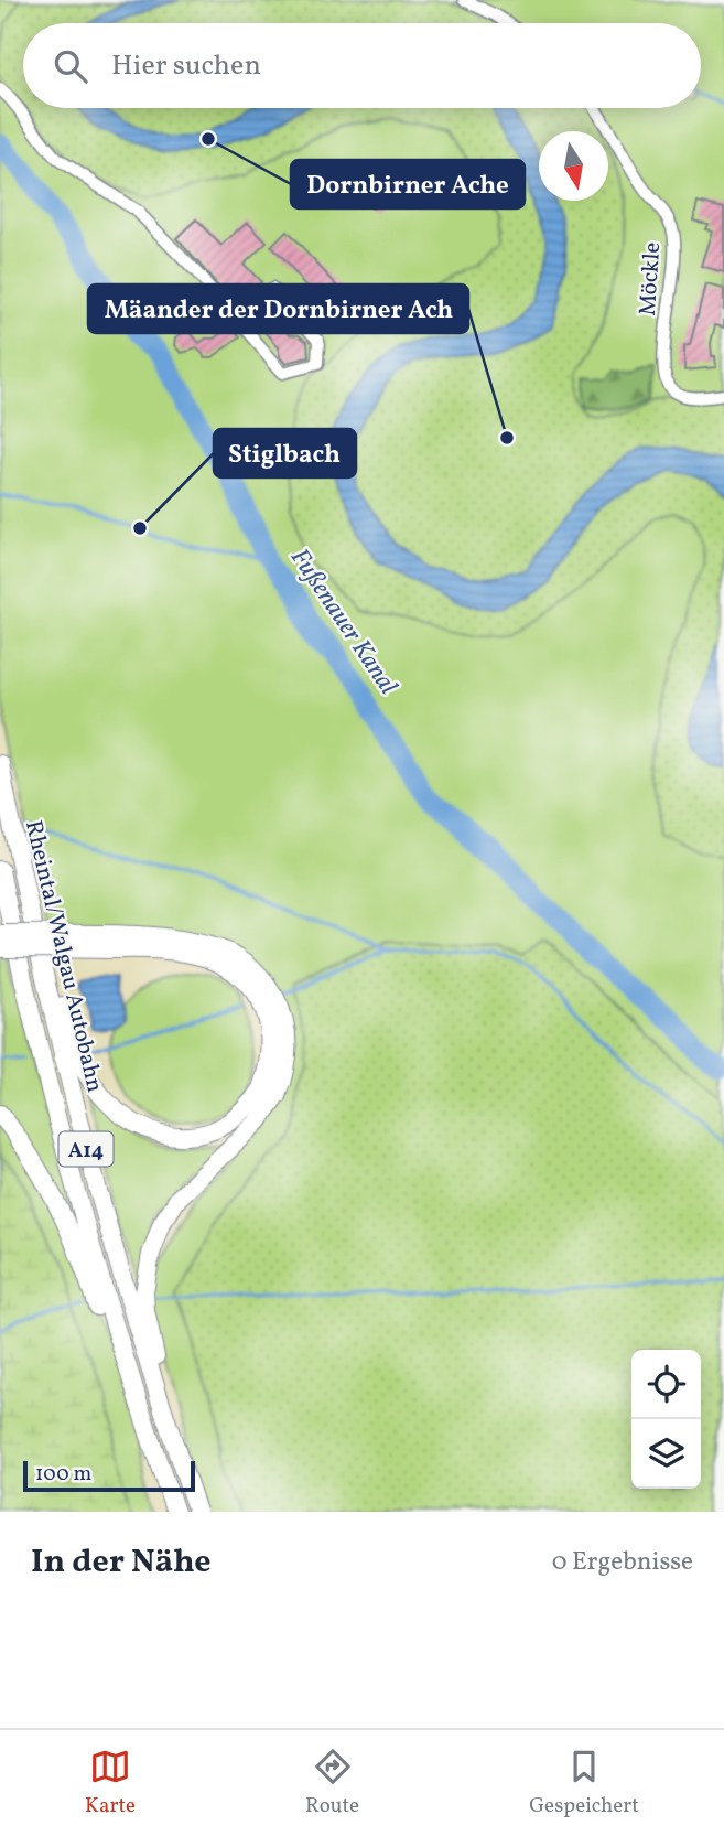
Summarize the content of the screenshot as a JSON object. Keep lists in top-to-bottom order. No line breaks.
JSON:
{"streets":{"highway":["Rheintal/Walgau Autobahn","A14"],"street":["Möckle"]},"water":["Fußenauer Kanal"],"places":["Dornbirner Ache","Mäander der Dornbirner Ach","Stiglbach"],"scale_bar":"100 m","north":"bottom","page":{"search":"Hier suchen","scale":"100 m","heading":["In der Nähe","0 Ergebnisse"],"nav":["Karte","Route","Gespeichert"]}}
